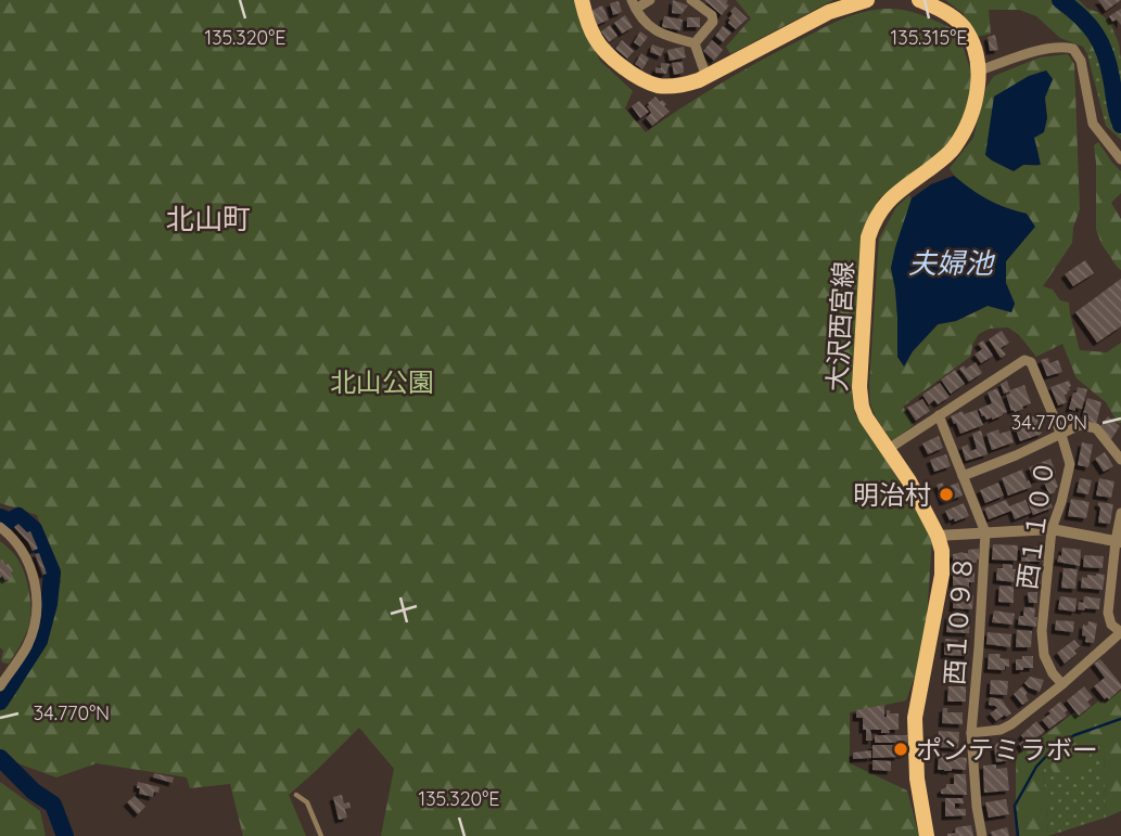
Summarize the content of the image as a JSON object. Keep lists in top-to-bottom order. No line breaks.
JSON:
{"streets":{"main road":["大沢西宮線"],"street":["西１１００","西１０９８"]},"crossings":[["大沢西宮線","西１１００"],["西１１００","西１０９８"]],"districts":["北山町"],"water":["夫婦池"],"parks":["北山公園"],"places":["明治村","ポンテミラボー"],"coordinates":["135.320°E","135.315°E","34.770°N"]}
